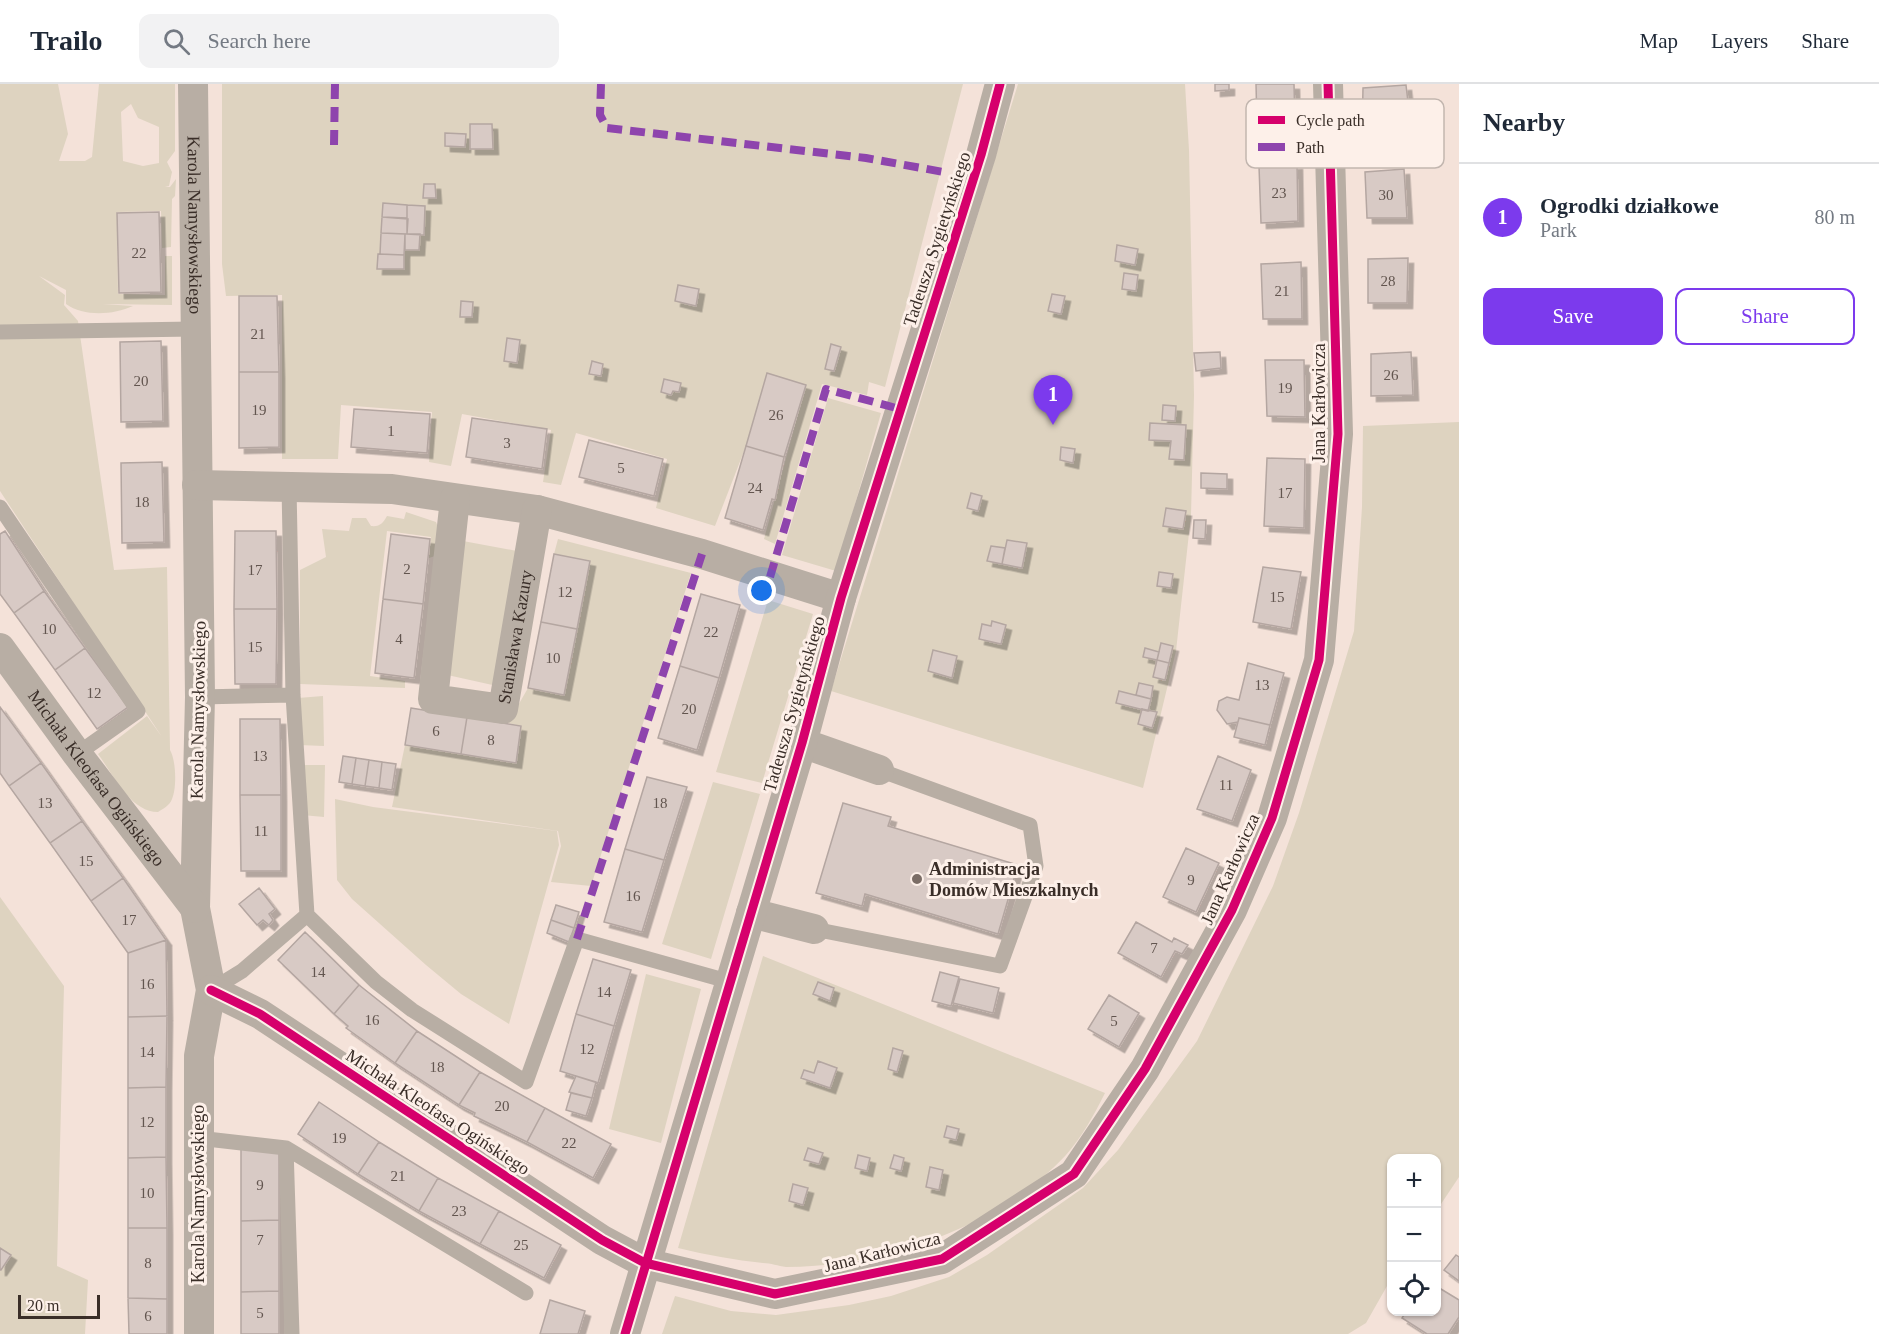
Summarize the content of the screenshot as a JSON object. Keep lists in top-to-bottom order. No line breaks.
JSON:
{"streets":{"street":["Karola Namysłowskiego","Tadeusza Sygietyńskiego","Jana Karłowicza","Stanisława Kazury","Michała Kleofasa Ogińskiego"]},"crossings":[["Karola Namysłowskiego","Michała Kleofasa Ogińskiego"],["Tadeusza Sygietyńskiego","Jana Karłowicza"],["Tadeusza Sygietyńskiego","Michała Kleofasa Ogińskiego"],["Jana Karłowicza","Michała Kleofasa Ogińskiego"]],"places":["Administracja Domów Mieszkalnych"],"house_numbers":["23","30","22","28","21","21","26","20","19","19","26","1","3","5","24","17","18","2","17","12","15","10","22","4","15","10","13","12","20","6","8","13","11","13","18","11","15","9","16","17","7","14","16","14","16","5","12","14","18","20","12","19","22","21","9","10","23","7","25","8","5","6"],"legend":["Cycle path","Path"],"scale_bar":"20 m","page":{"header":"Trailo","search":"Search here","nav":["Map","Layers","Share"],"heading":"Nearby","list":[{"mark":"1","name":"Ogrodki działkowe","note":"Park","value":"80 m"}],"buttons":["Save","Share"],"pins":"1","map_buttons":["+","−"],"scale":"20 m"}}
